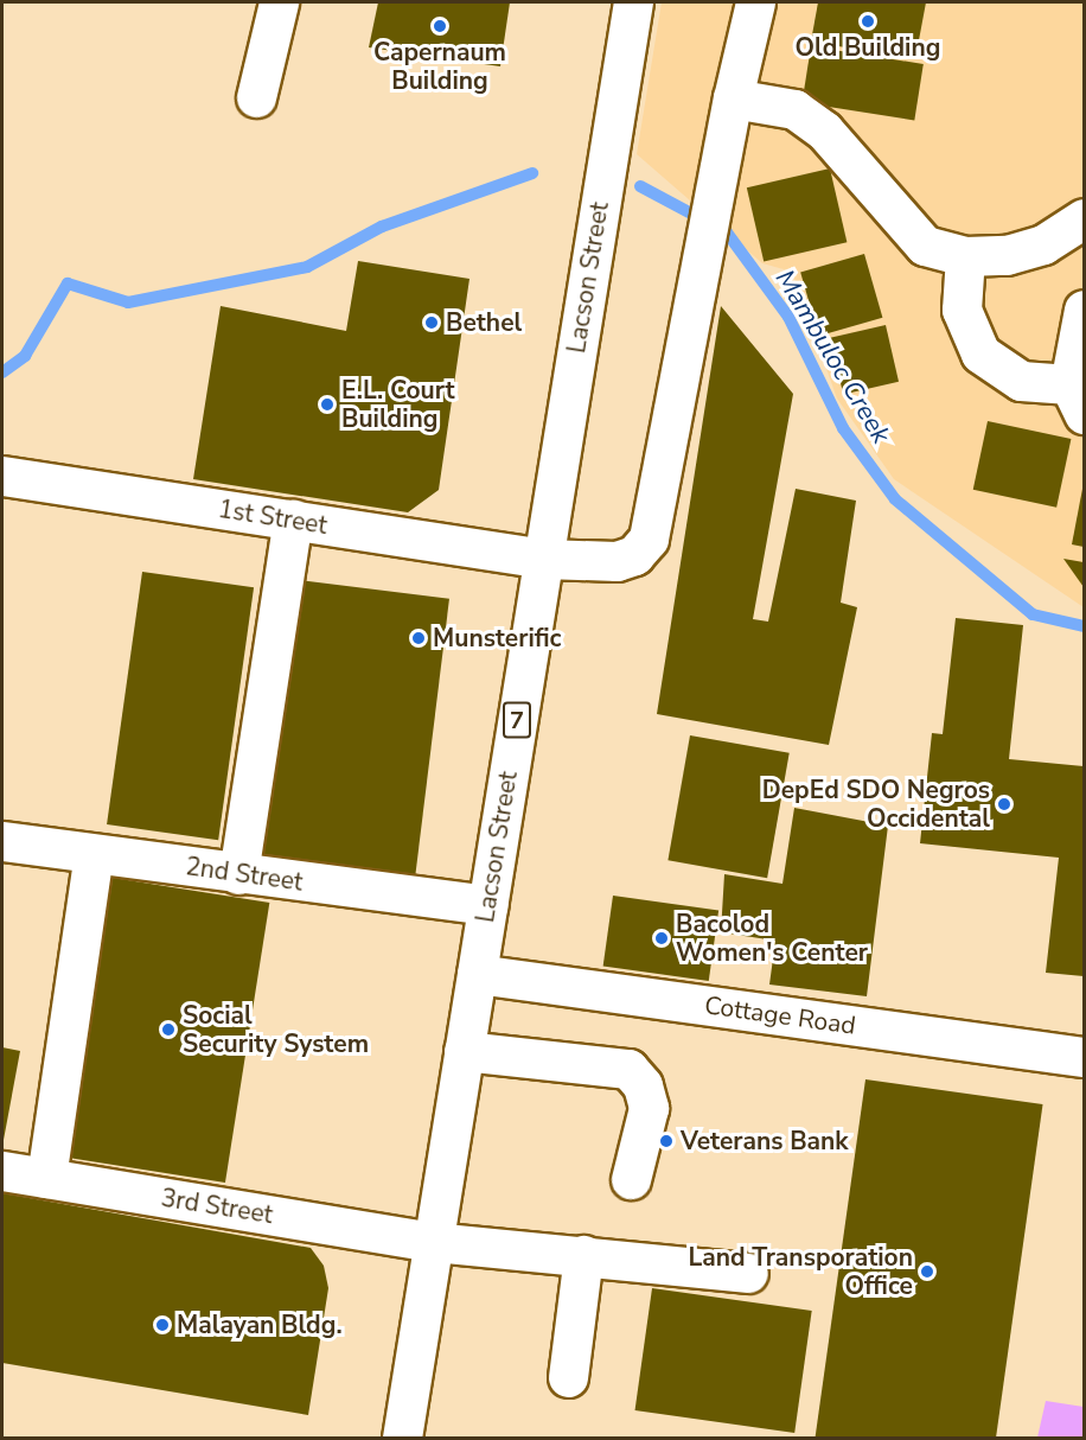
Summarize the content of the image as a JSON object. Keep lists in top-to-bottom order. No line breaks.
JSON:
{"streets":{"street":["Lacson Street","1st Street","7","2nd Street","Cottage Road","3rd Street"]},"crossings":[["Lacson Street","1st Street"],["Lacson Street","2nd Street"],["Lacson Street","Cottage Road"],["Lacson Street","3rd Street"]],"water":["Mambuloc Creek"],"places":["Old Building","Capernaum Building","Bethel","E.L. Court Building","Munsterific","DepEd SDO Negros Occidental","Bacolod Women's Center","Social Security System","Veterans Bank","Land Transporation Office","Malayan Bldg."]}
